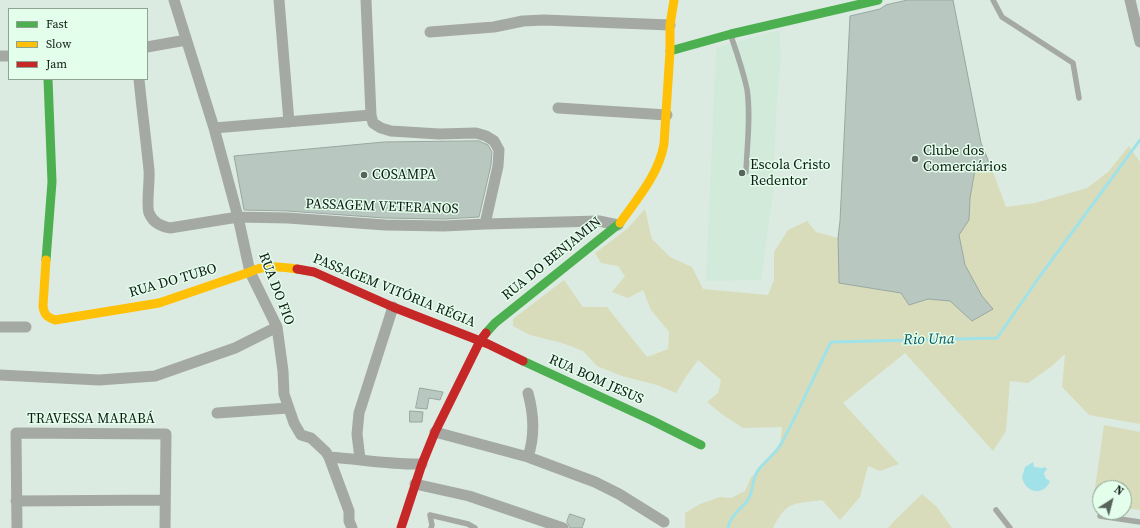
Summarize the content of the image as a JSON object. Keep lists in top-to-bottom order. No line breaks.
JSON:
{"streets":{"street":["PASSAGEM VETERANOS","RUA DO BENJAMIN","RUA DO TUBO","RUA DO FIO","PASSAGEM VITÓRIA RÉGIA","RUA BOM JESUS","TRAVESSA MARABÁ"]},"crossings":[["PASSAGEM VETERANOS","RUA DO BENJAMIN"],["PASSAGEM VETERANOS","RUA DO FIO"],["RUA DO BENJAMIN","PASSAGEM VITÓRIA RÉGIA"],["RUA DO BENJAMIN","RUA BOM JESUS"],["RUA DO TUBO","RUA DO FIO"],["RUA DO TUBO","PASSAGEM VITÓRIA RÉGIA"],["RUA DO FIO","PASSAGEM VITÓRIA RÉGIA"],["PASSAGEM VITÓRIA RÉGIA","RUA BOM JESUS"]],"water":["Rio Una"],"places":["Clube dos Comerciários","Escola Cristo Redentor","COSAMPA"],"legend":["Fast","Slow","Jam"],"north":"top right"}
